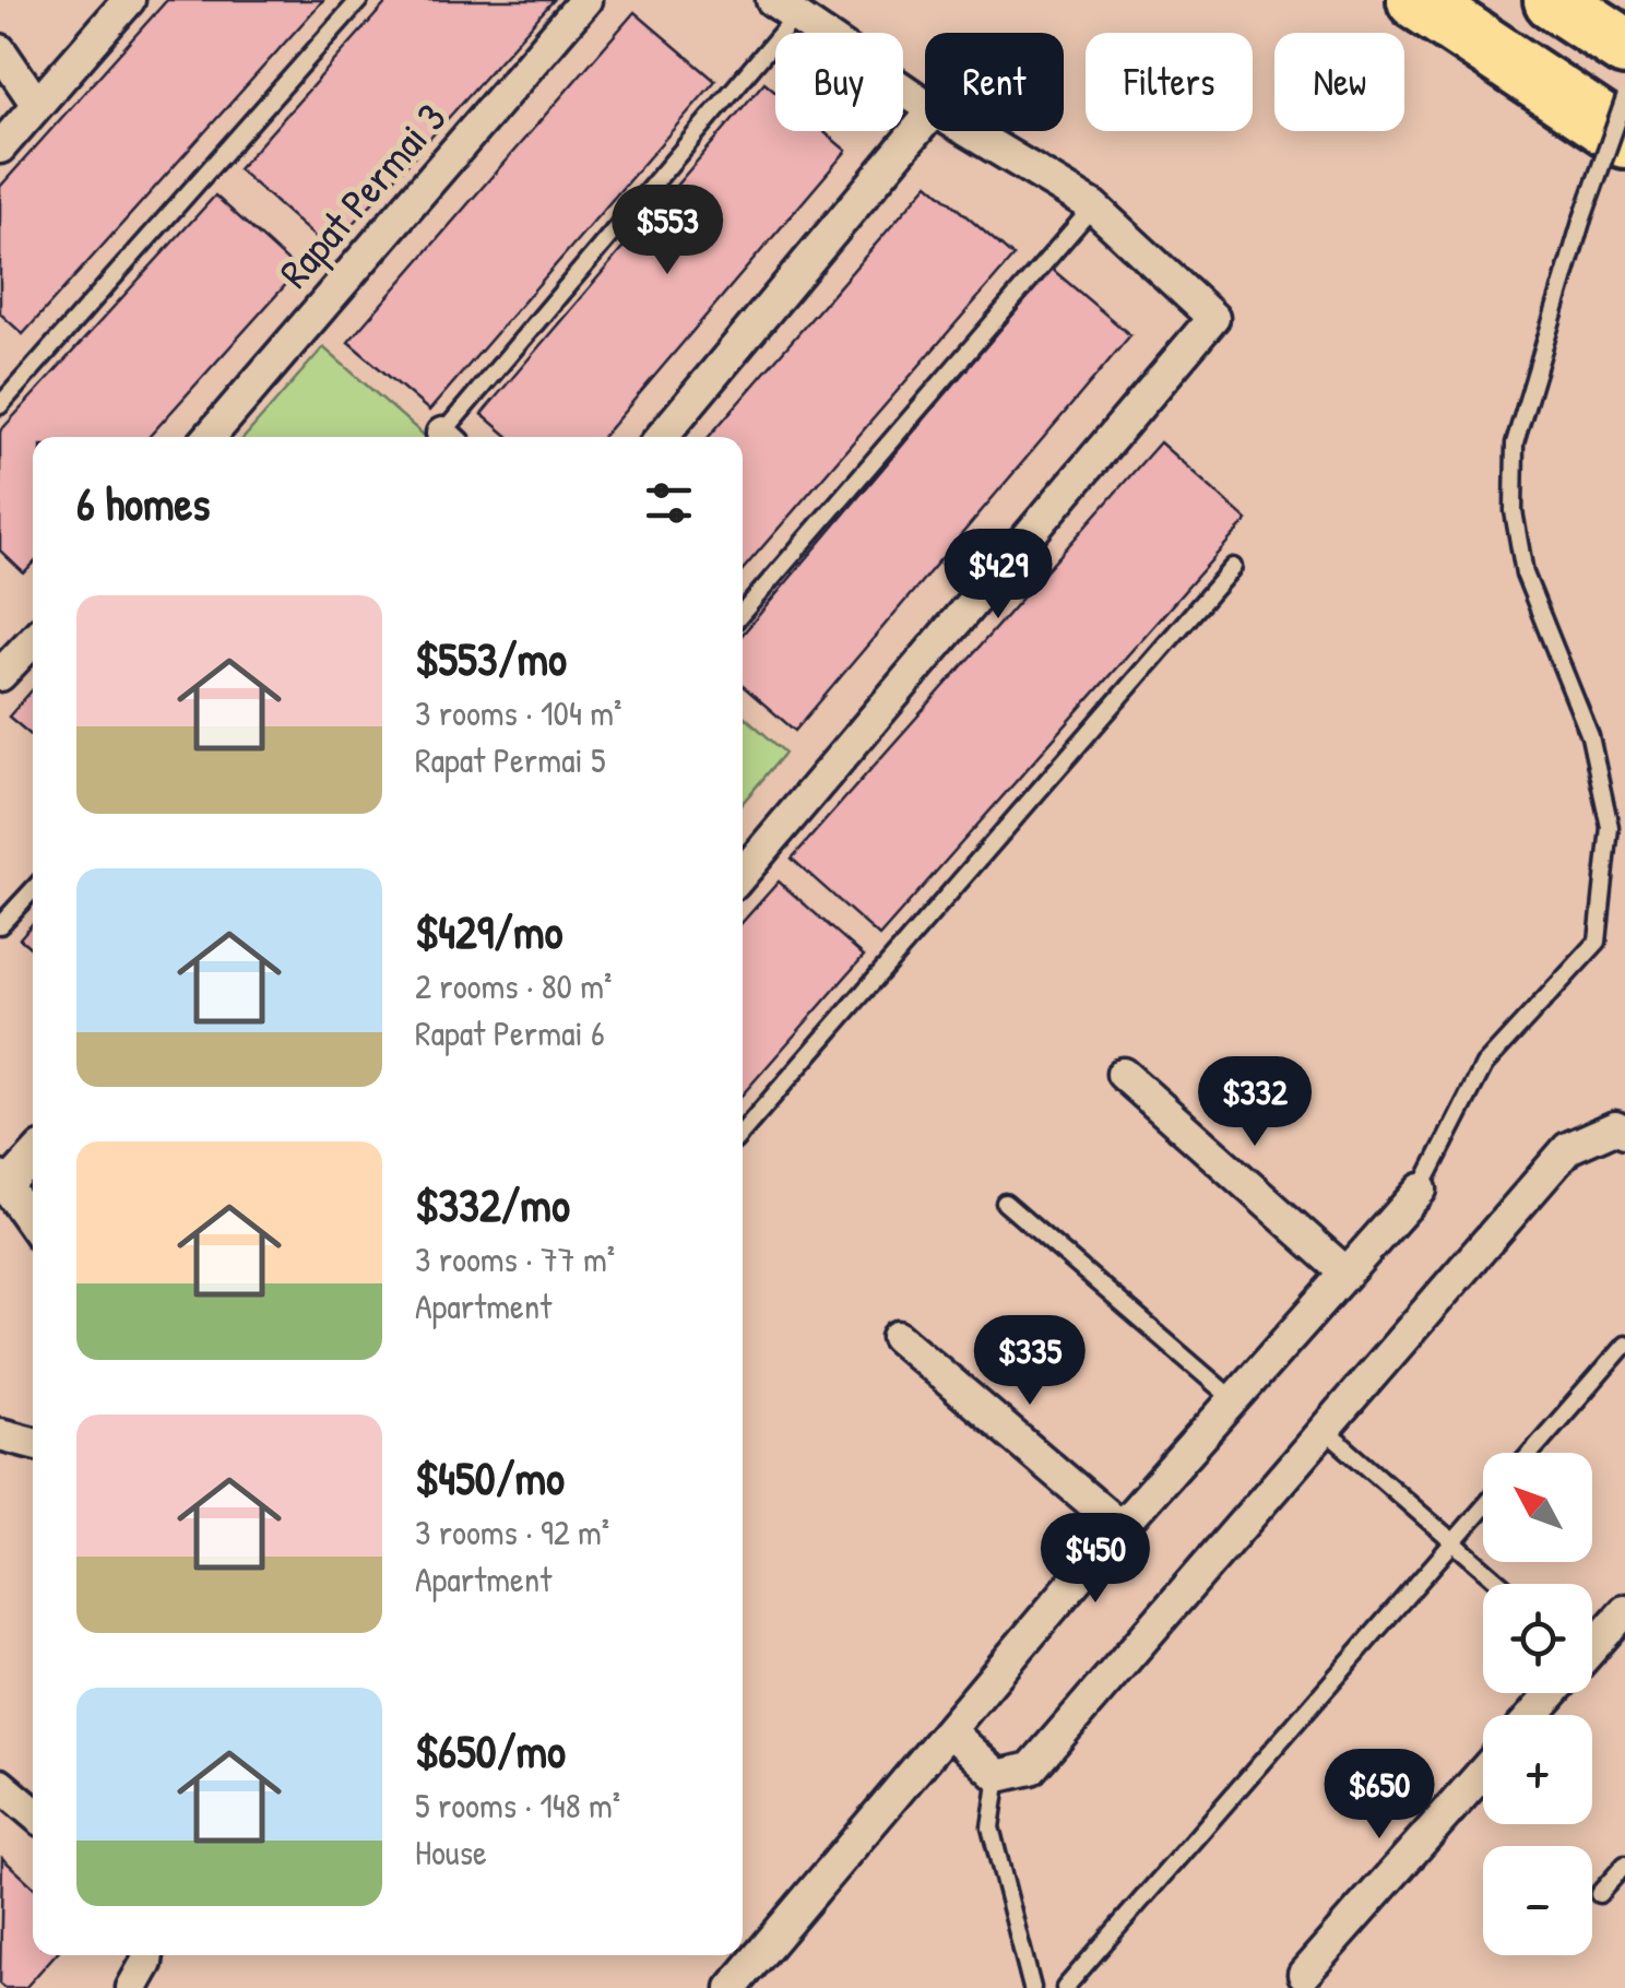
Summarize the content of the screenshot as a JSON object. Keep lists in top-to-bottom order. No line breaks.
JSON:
{"streets":{"street":["Rapat Permai 3"]},"north":"top left","page":{"chip":["Buy","Rent","Filters","New"],"price":["$553","$429","$332","$335","$450","$650"],"heading":"6 homes","list":[{"name":"$553/mo","note":"3 rooms · 104 m² · Rapat Permai 5"},{"name":"$429/mo","note":"2 rooms · 80 m² · Rapat Permai 6"},{"name":"$332/mo","note":"3 rooms · 77 m² · Apartment"},{"name":"$450/mo","note":"3 rooms · 92 m² · Apartment"},{"name":"$650/mo","note":"5 rooms · 148 m² · House"}],"map_buttons":["+","−"]}}
